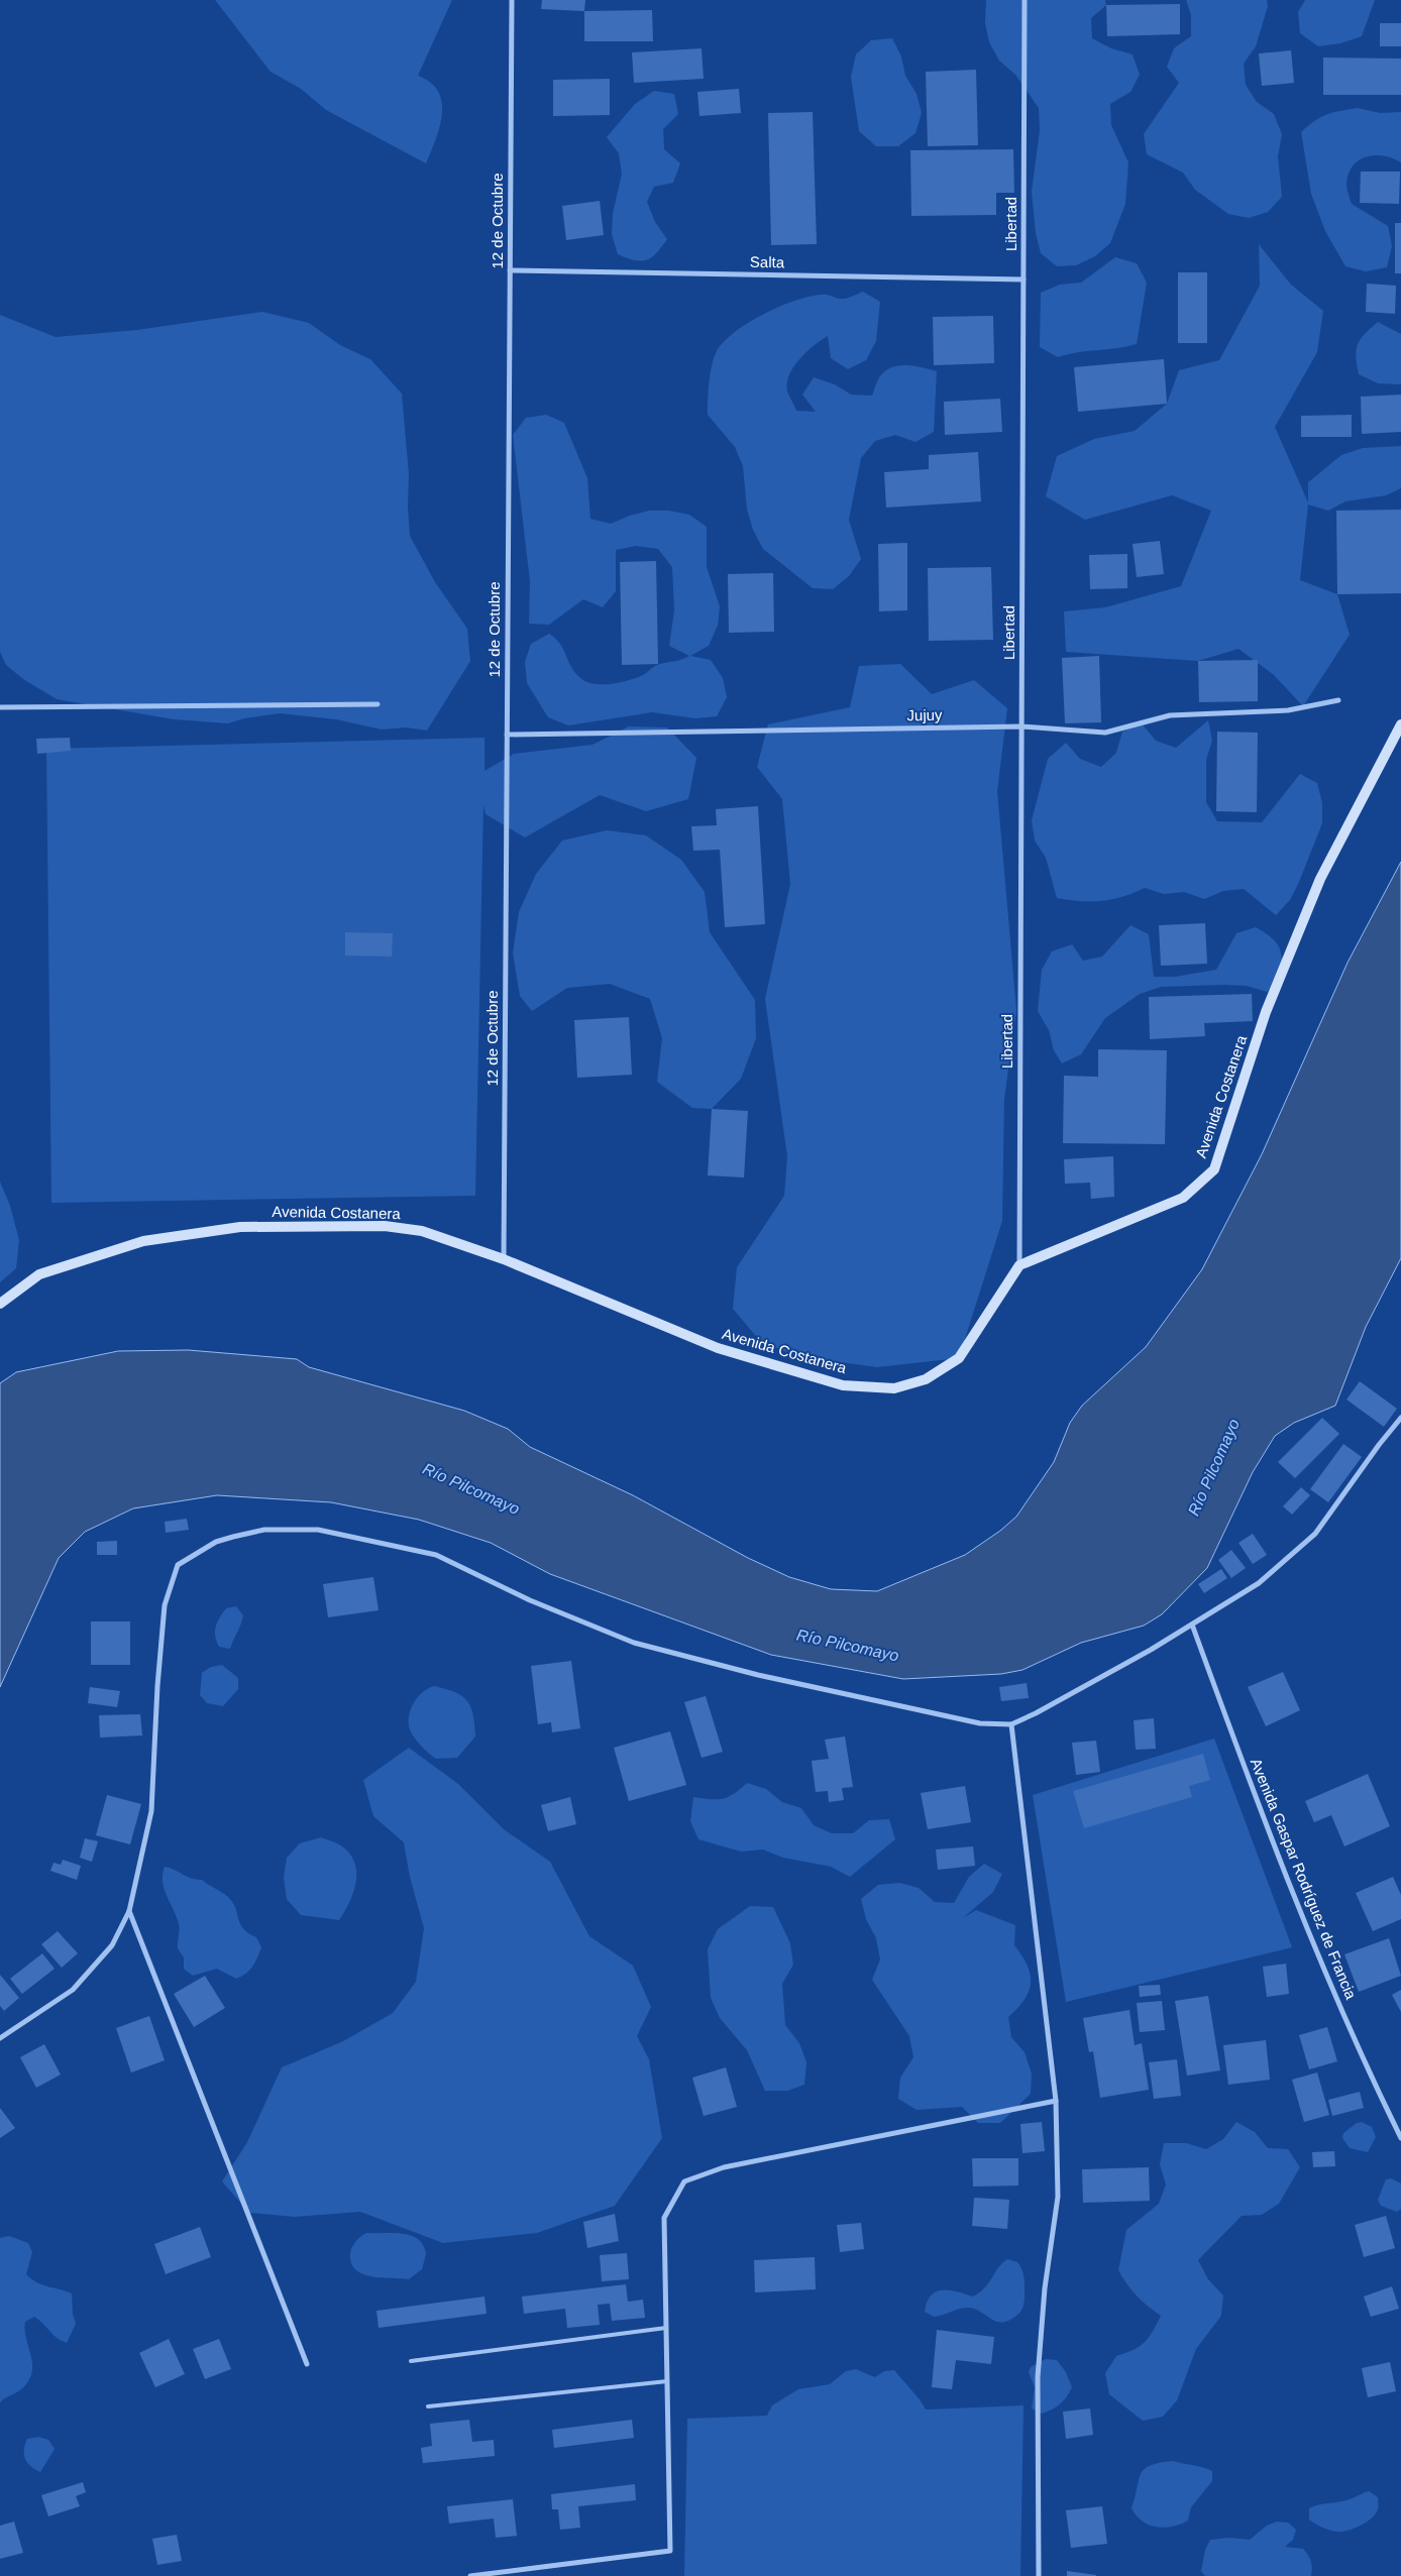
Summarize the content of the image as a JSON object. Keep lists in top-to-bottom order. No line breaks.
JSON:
{"streets":{"street":["12 de Octubre","Libertad","Salta","Jujuy","Avenida Costanera","Avenida Gaspar Rodríguez de Francia"]},"crossings":[["12 de Octubre","Salta"],["12 de Octubre","Jujuy"],["12 de Octubre","Avenida Costanera"],["Libertad","Salta"],["Libertad","Jujuy"],["Libertad","Avenida Costanera"]],"water":["Río Pilcomayo"]}
